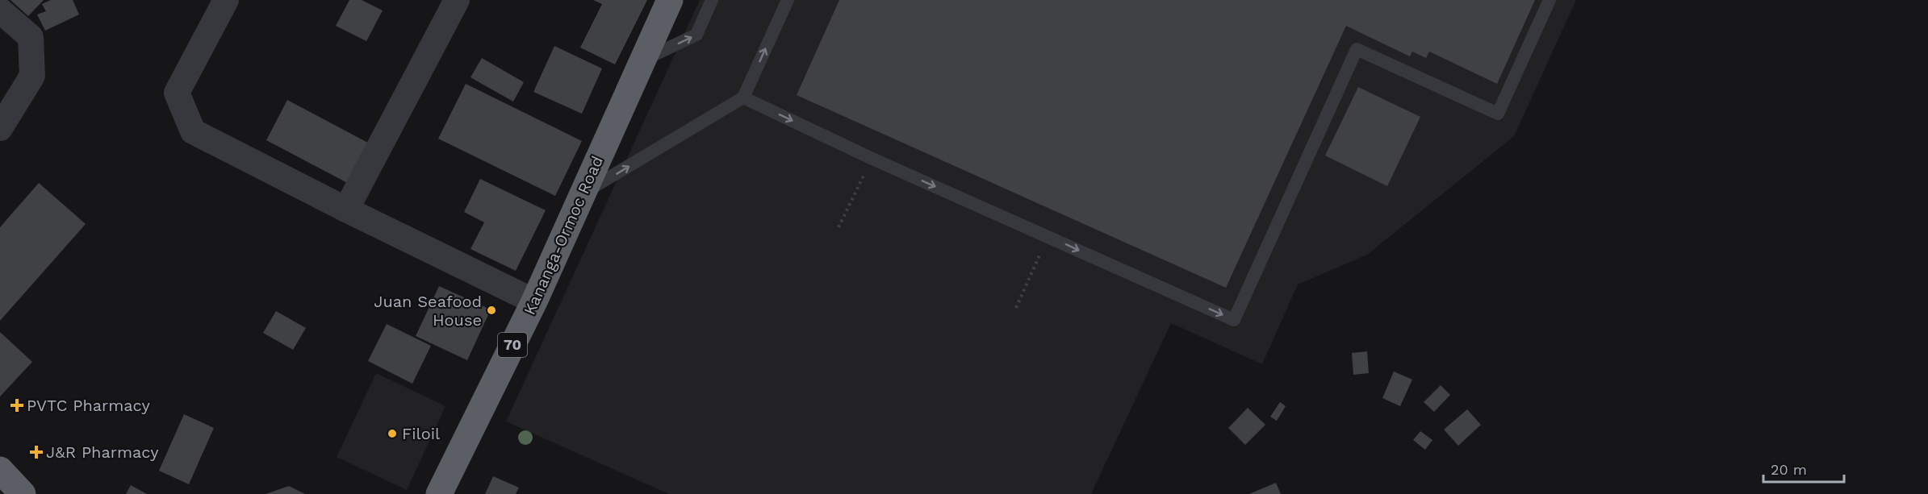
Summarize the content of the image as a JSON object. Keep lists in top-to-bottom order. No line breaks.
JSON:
{"streets":{"highway":["Kananga-Ormoc Road","70"]},"places":{"other":["Juan Seafood House","Filoil"],"health":["PVTC Pharmacy","J&R Pharmacy"]},"scale_bar":"20 m"}
